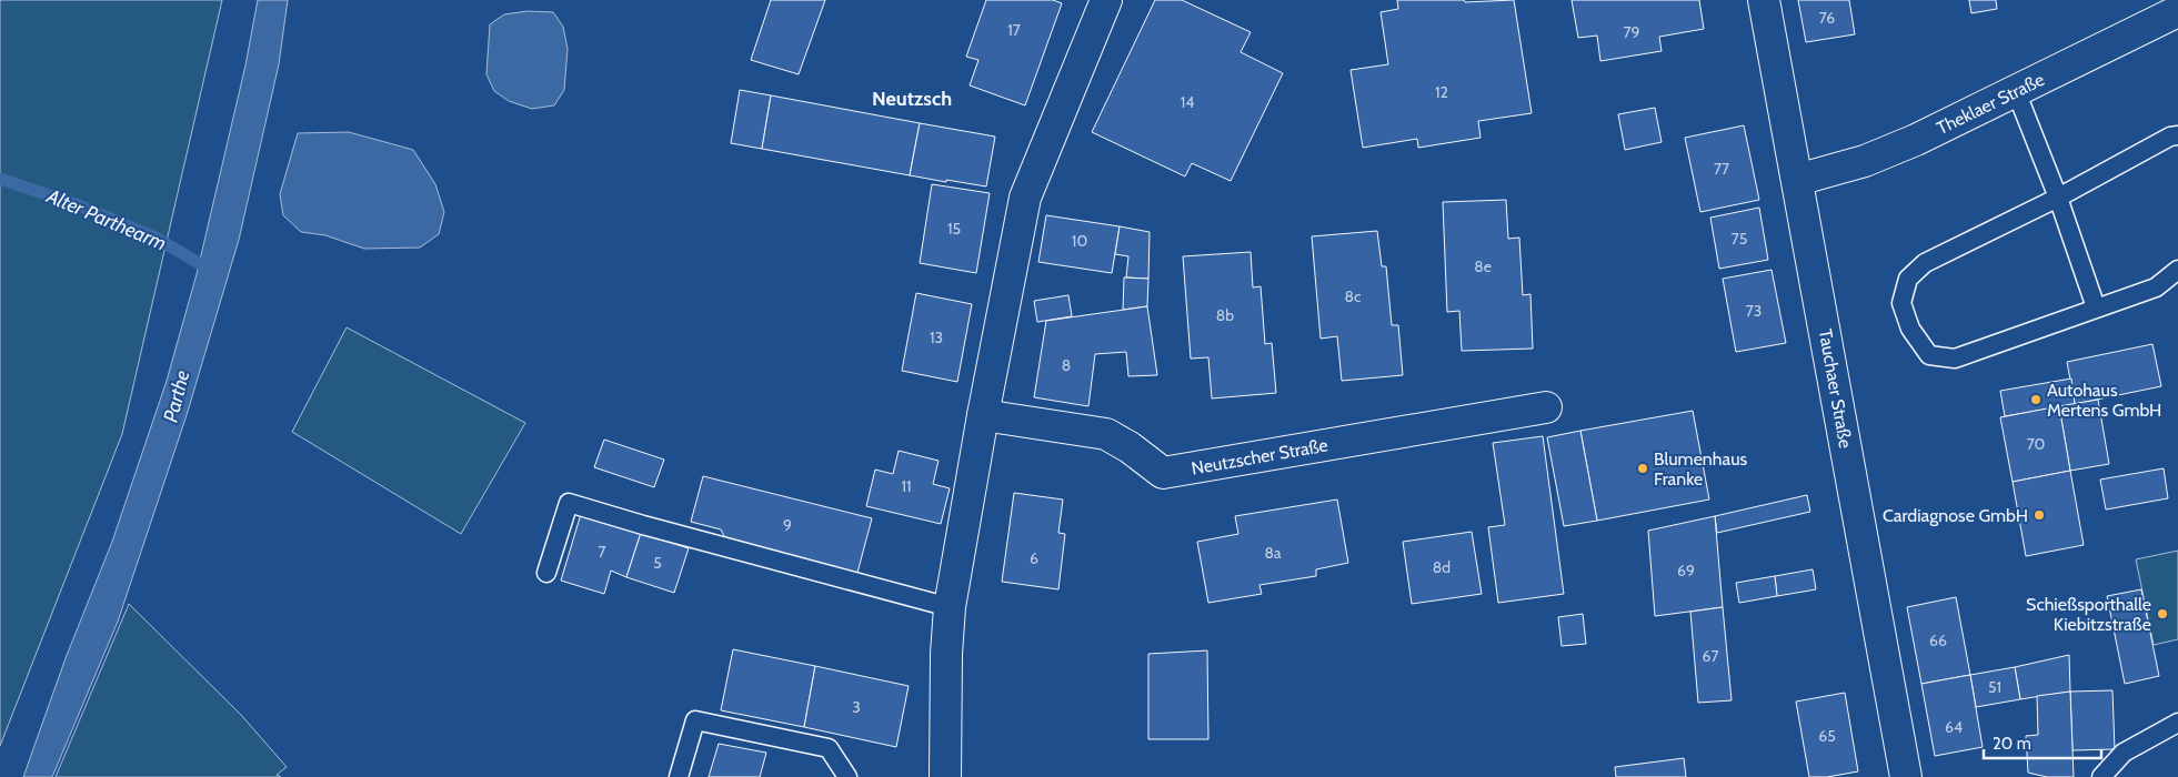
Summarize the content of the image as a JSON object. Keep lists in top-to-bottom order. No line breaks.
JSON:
{"streets":{"street":["Theklaer Straße","Tauchaer Straße","Neutzscher Straße"]},"crossings":[["Theklaer Straße","Tauchaer Straße"]],"districts":["Neutzsch"],"water":["Alter Parthearm","Parthe"],"places":["Autohaus Mertens GmbH","Blumenhaus Franke","Cardiagnose GmbH","Schießsporthalle Kiebitzstraße"],"house_numbers":["76","17","79","12","14","77","15","75","10","8e","8c","73","8b","13","8","70","11","9","7","8a","6","5","8d","69","66","67","51","3","64","65"],"scale_bar":"20 m"}
